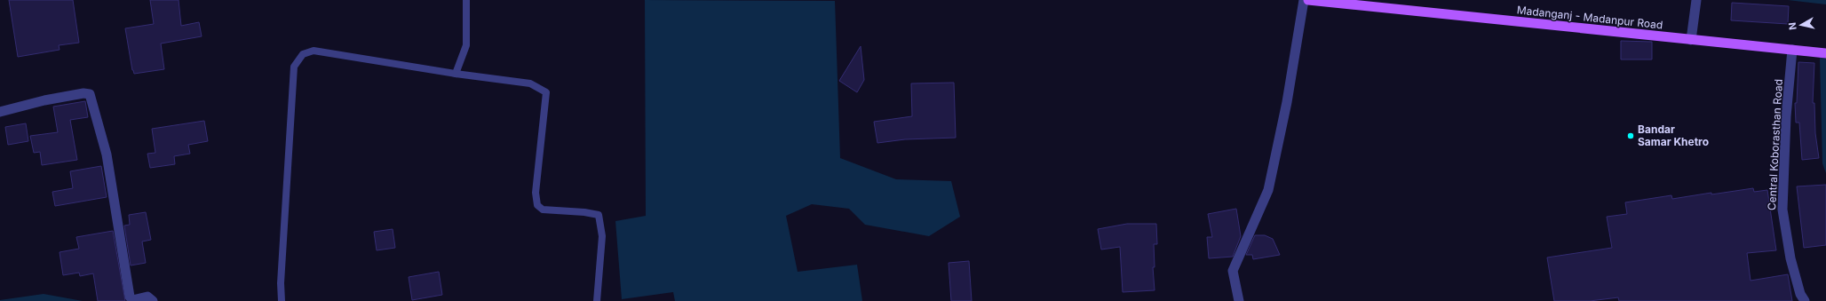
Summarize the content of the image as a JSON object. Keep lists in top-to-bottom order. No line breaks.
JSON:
{"streets":{"main road":["Madanganj - Madanpur Road"],"street":["Central Koborasthan Road"]},"crossings":[["Madanganj - Madanpur Road","Central Koborasthan Road"]],"places":["Bandar Samar Khetro"],"north":"left"}
